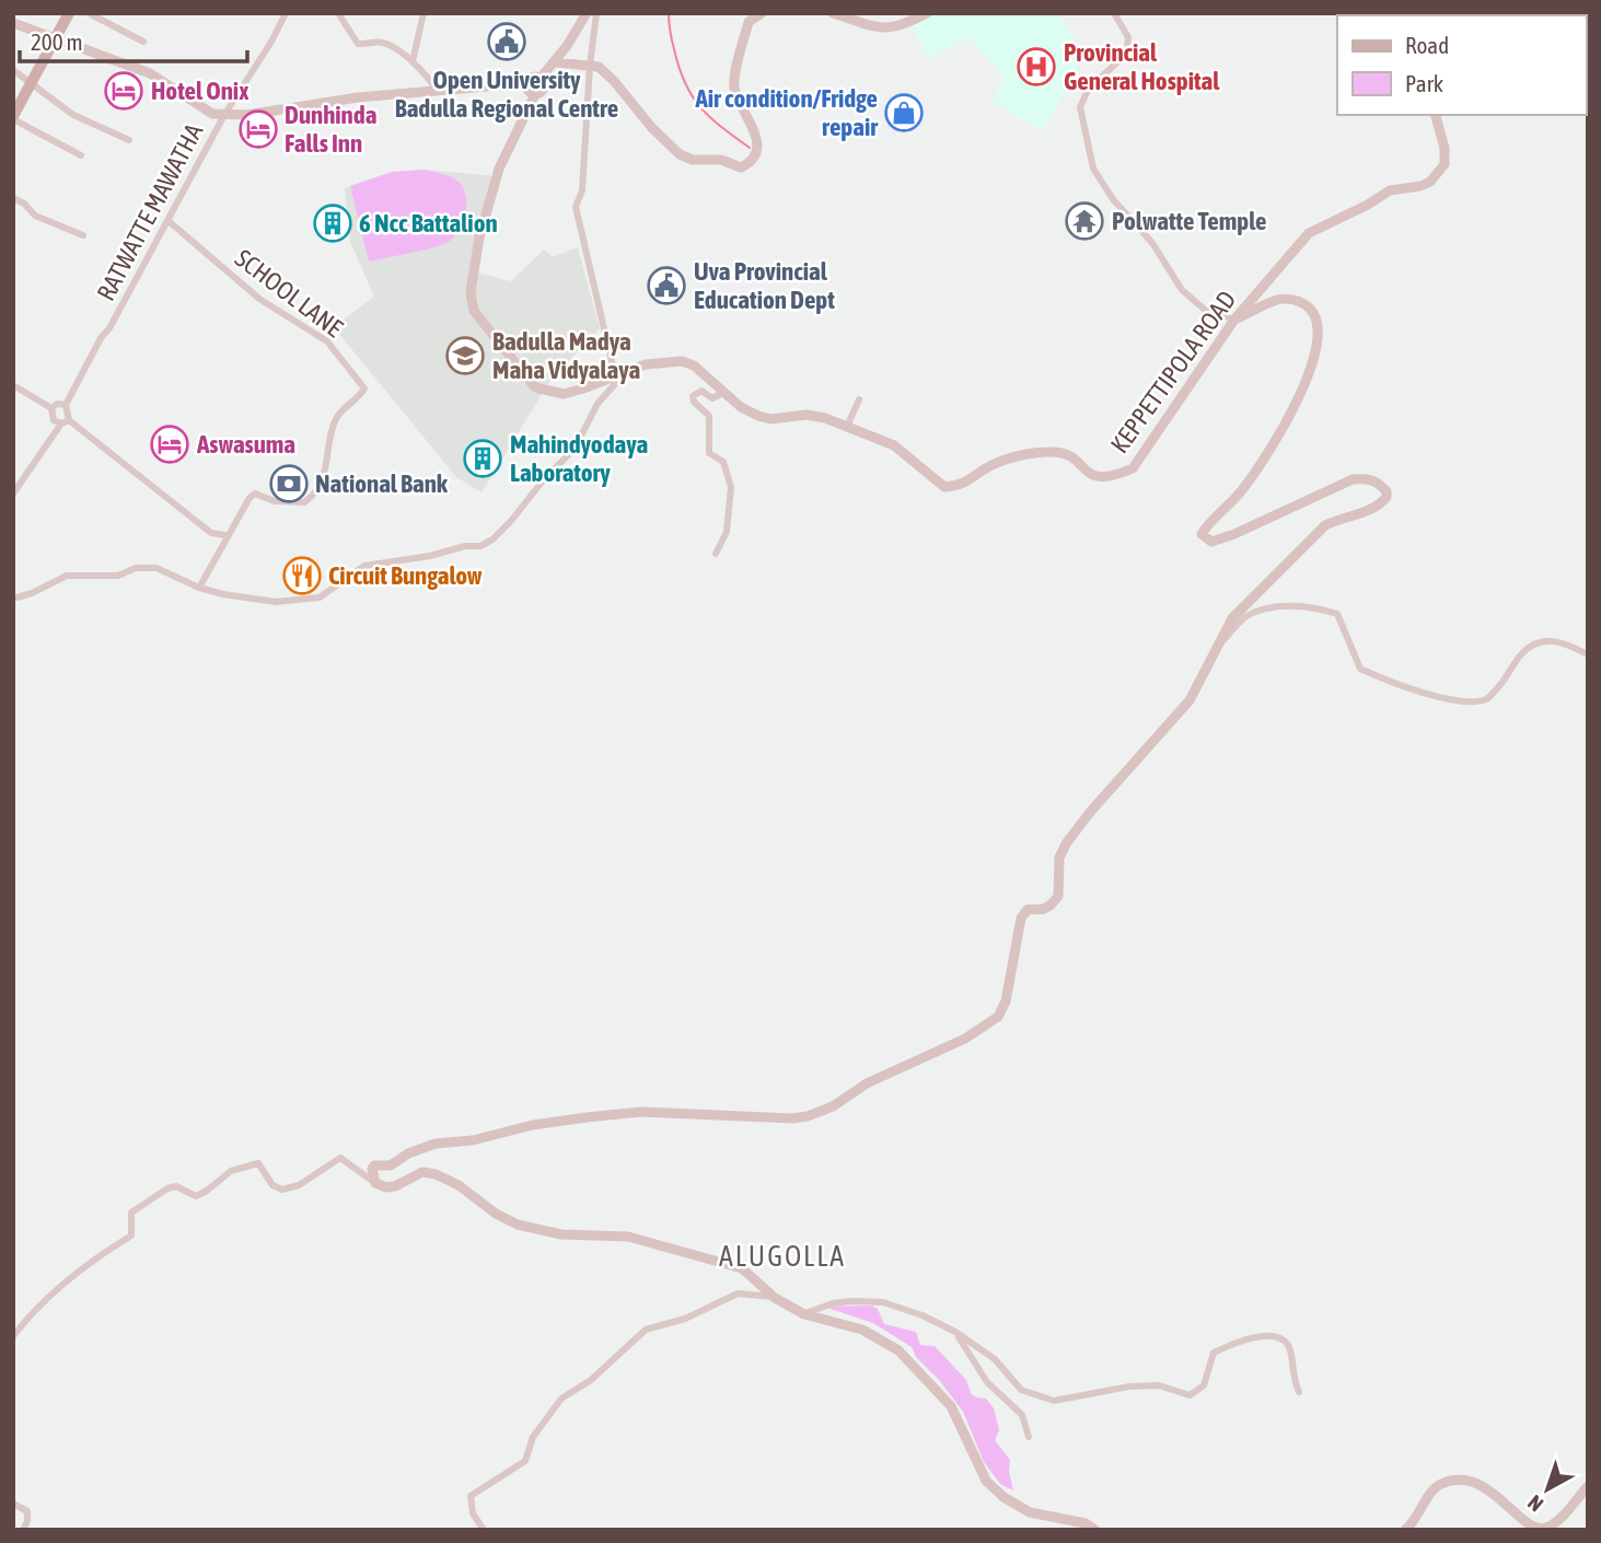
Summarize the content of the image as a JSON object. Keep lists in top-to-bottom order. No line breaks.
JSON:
{"streets":{"main road":["KEPPETTIPOLA ROAD"],"street":["RATWATTE MAWATHA","SCHOOL LANE"]},"crossings":[["RATWATTE MAWATHA","SCHOOL LANE"]],"districts":["ALUGOLLA"],"places":{"public building":["Open University Badulla Regional Centre","Uva Provincial Education Dept"],"hospital":["Provincial General Hospital"],"hotel":["Hotel Onix","Dunhinda Falls Inn","Aswasuma"],"shop":["Air condition/Fridge repair"],"temple":["Polwatte Temple"],"building":["6 Ncc Battalion","Mahindyodaya Laboratory"],"school or university":["Badulla Madya Maha Vidyalaya"],"bank":["National Bank"],"restaurant":["Circuit Bungalow"]},"legend":["Road","Park"],"scale_bar":"200 m","north":"bottom left"}
